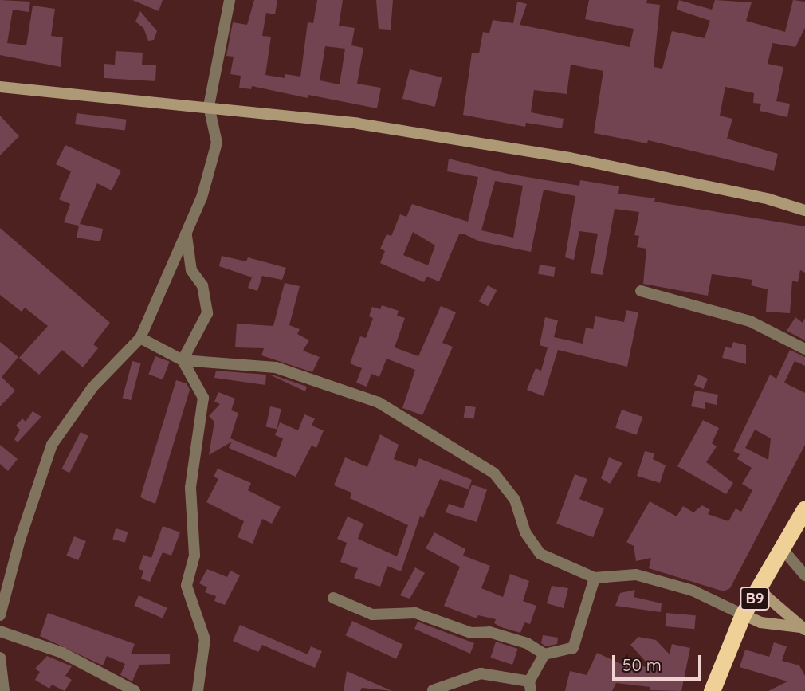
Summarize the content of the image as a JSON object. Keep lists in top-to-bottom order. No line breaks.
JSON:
{"streets":{"highway":["B9"]},"scale_bar":"50 m"}
